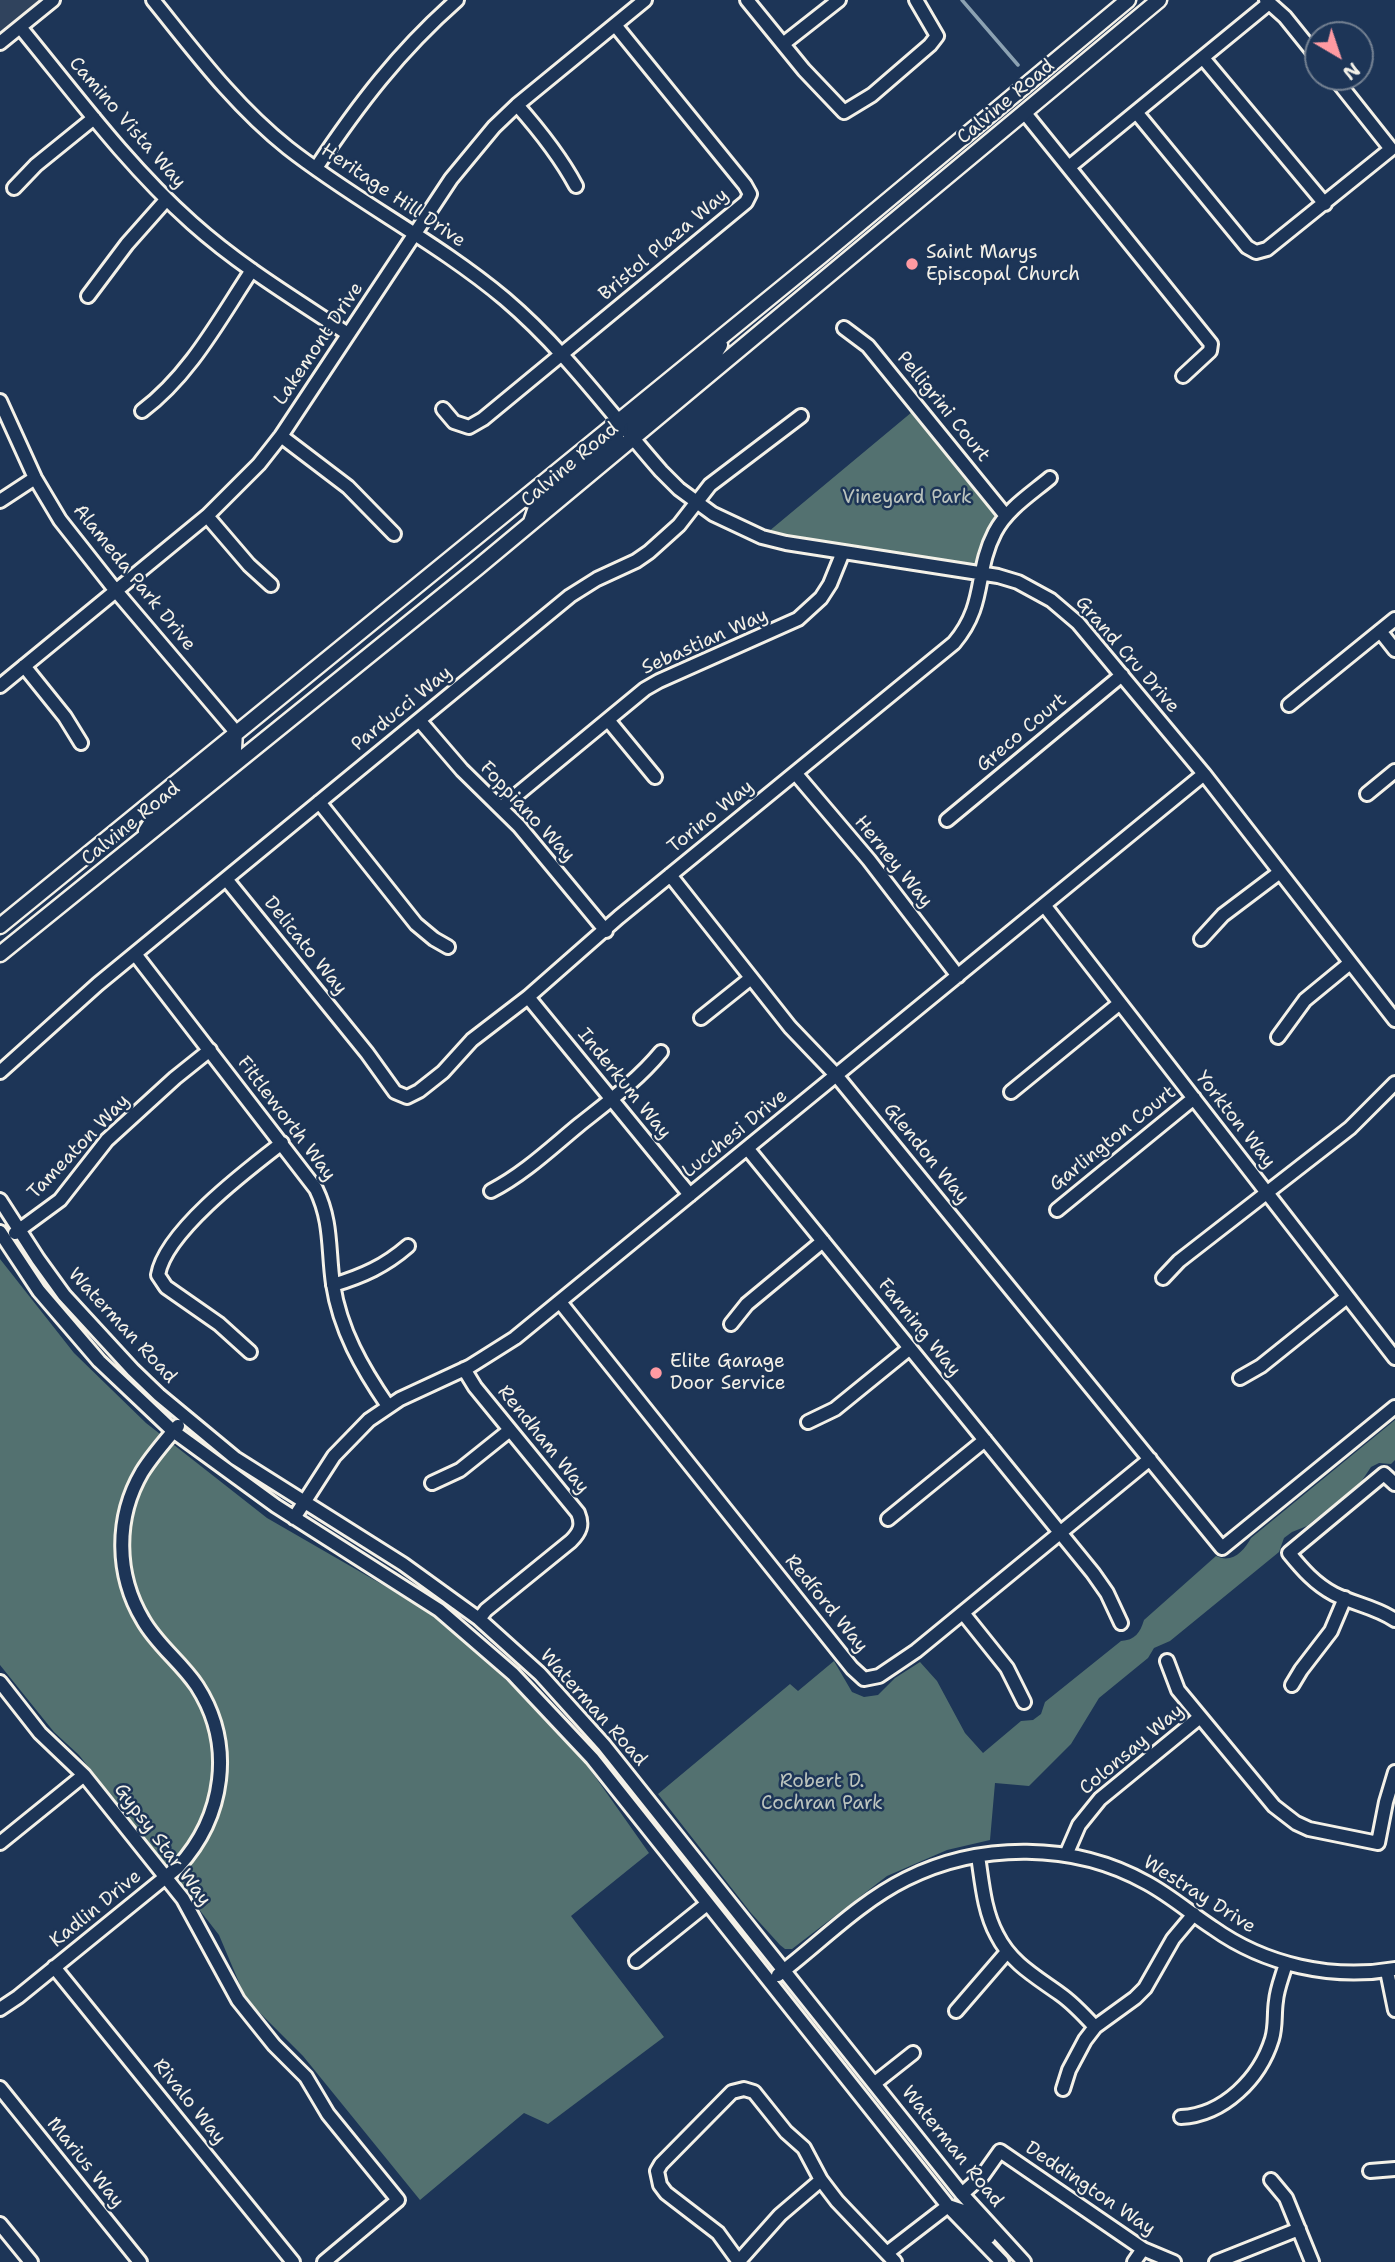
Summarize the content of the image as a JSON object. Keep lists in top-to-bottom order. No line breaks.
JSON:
{"streets":{"main road":["Calvine Road"],"street":["Camino Vista Way","Heritage Hill Drive","Bristol Plaza Way","Lakemont Drive","Pelligrini Court","Alameda Park Drive","Sebastian Way","Grand Cru Drive","Parducci Way","Greco Court","Foppiano Way","Torino Way","Herney Way","Delicato Way","Inderkum Way","Fittleworth Way","Yorkton Way","Lucchesi Drive","Garlington Court","Tameaton Way","Glendon Way","Waterman Road","Fanning Way","Rendham Way","Redford Way","Colonsay Way","Gypsy Star Way","Westray Drive","Kadlin Drive","Rivalo Way","Marius Way","Deddington Way"]},"crossings":[["Calvine Road","Heritage Hill Drive"],["Calvine Road","Alameda Park Drive"],["Calvine Road","Grand Cru Drive"],["Camino Vista Way","Lakemont Drive"],["Heritage Hill Drive","Bristol Plaza Way"],["Heritage Hill Drive","Lakemont Drive"],["Heritage Hill Drive","Grand Cru Drive"],["Bristol Plaza Way","Lakemont Drive"],["Lakemont Drive","Alameda Park Drive"],["Pelligrini Court","Torino Way"],["Sebastian Way","Grand Cru Drive"],["Sebastian Way","Foppiano Way"],["Grand Cru Drive","Parducci Way"],["Grand Cru Drive","Greco Court"],["Grand Cru Drive","Torino Way"],["Grand Cru Drive","Lucchesi Drive"],["Parducci Way","Foppiano Way"],["Parducci Way","Delicato Way"],["Parducci Way","Fittleworth Way"],["Foppiano Way","Torino Way"],["Torino Way","Herney Way"],["Torino Way","Delicato Way"],["Torino Way","Inderkum Way"],["Torino Way","Glendon Way"],["Herney Way","Lucchesi Drive"],["Inderkum Way","Lucchesi Drive"],["Fittleworth Way","Lucchesi Drive"],["Fittleworth Way","Tameaton Way"],["Yorkton Way","Lucchesi Drive"],["Yorkton Way","Garlington Court"],["Lucchesi Drive","Glendon Way"],["Lucchesi Drive","Waterman Road"],["Lucchesi Drive","Fanning Way"],["Lucchesi Drive","Rendham Way"],["Lucchesi Drive","Redford Way"],["Tameaton Way","Waterman Road"],["Glendon Way","Redford Way"],["Waterman Road","Rendham Way"],["Waterman Road","Westray Drive"],["Waterman Road","Kadlin Drive"],["Waterman Road","Deddington Way"],["Fanning Way","Redford Way"],["Colonsay Way","Westray Drive"],["Gypsy Star Way","Kadlin Drive"],["Kadlin Drive","Rivalo Way"]],"parks":["Vineyard Park","Robert D. Cochran Park"],"places":["Saint Marys Episcopal Church","Elite Garage Door Service"],"north":"bottom right"}
